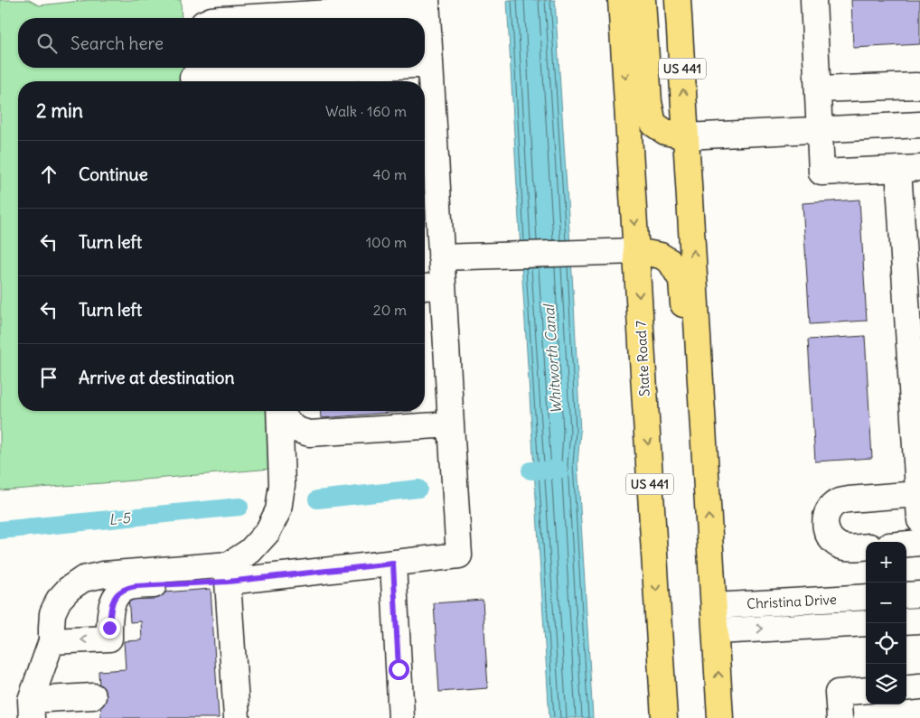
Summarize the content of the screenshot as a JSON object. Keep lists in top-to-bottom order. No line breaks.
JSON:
{"streets":{"main road":["US 441","State Road 7"],"street":["Christina Drive"]},"crossings":[["US 441","Christina Drive"]],"water":["Whitworth Canal","L-5"],"page":{"search":"Search here","heading":["2 min","Walk · 160 m"],"list":[["Continue","40 m"],["Turn left","100 m"],["Turn left","20 m"],"Arrive at destination"],"map_buttons":["+","−"]}}
